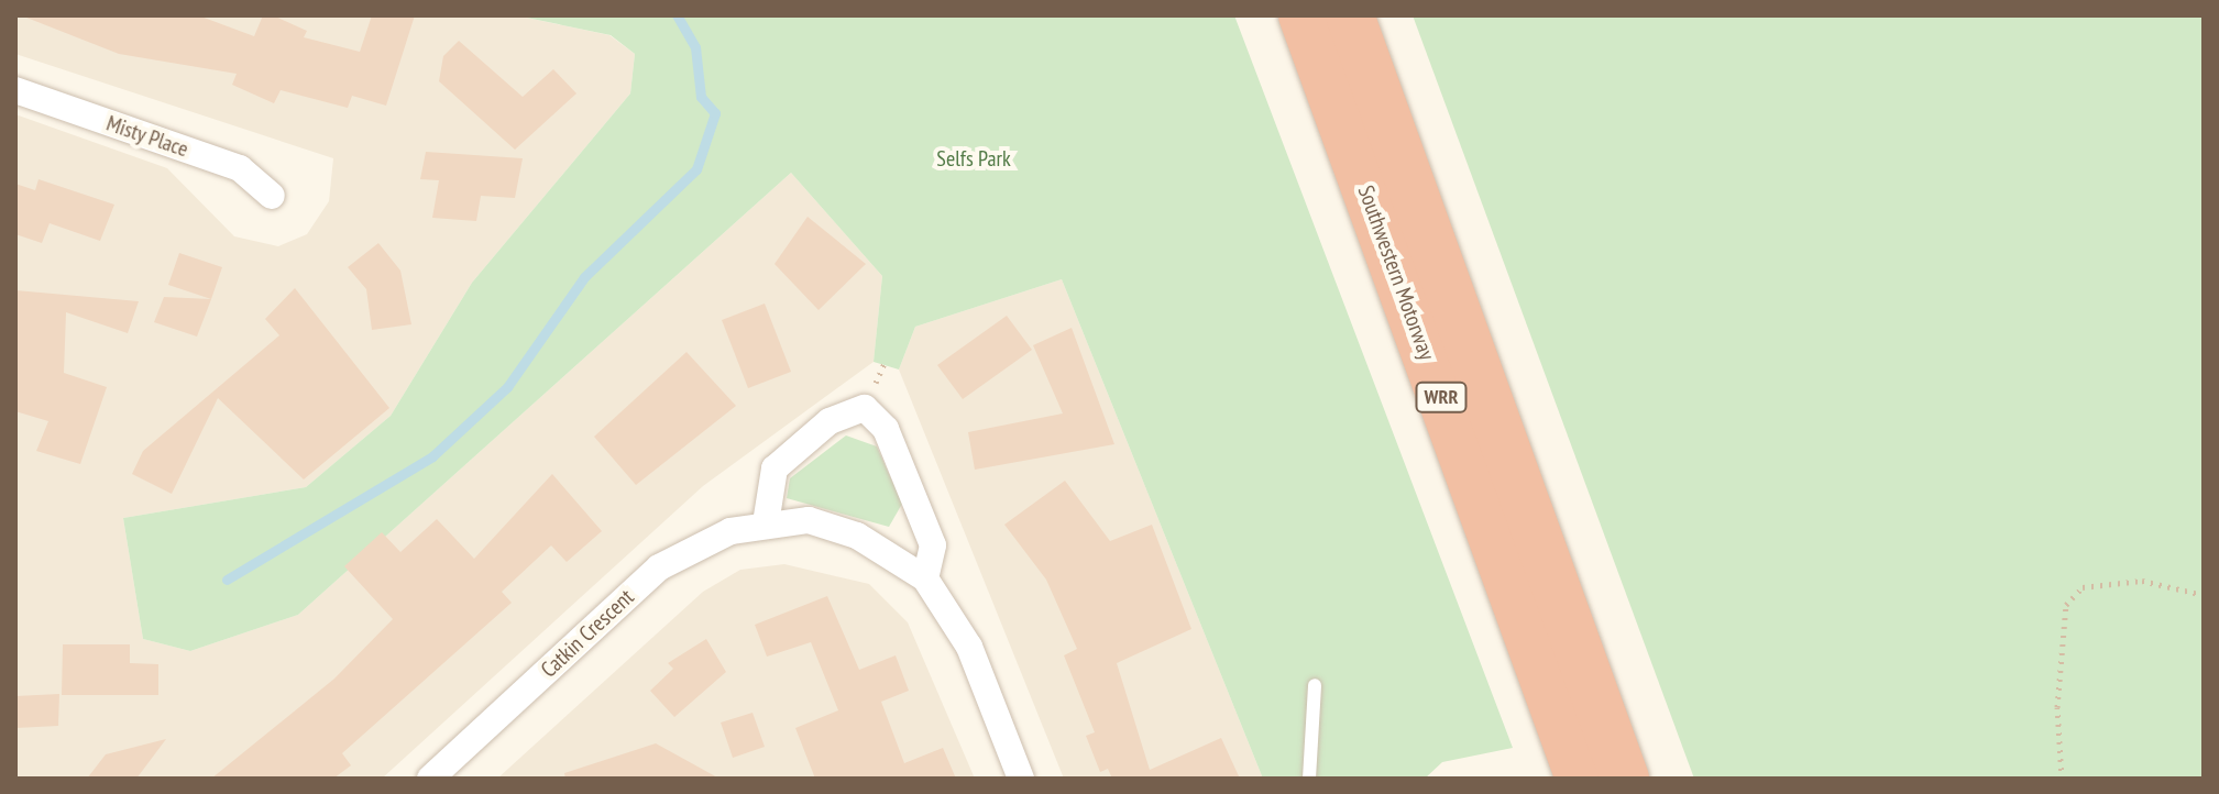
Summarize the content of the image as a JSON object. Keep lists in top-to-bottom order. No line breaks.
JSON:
{"streets":{"highway":["Southwestern Motorway","WRR"],"street":["Misty Place","Catkin Crescent"]},"parks":["Selfs Park"]}
